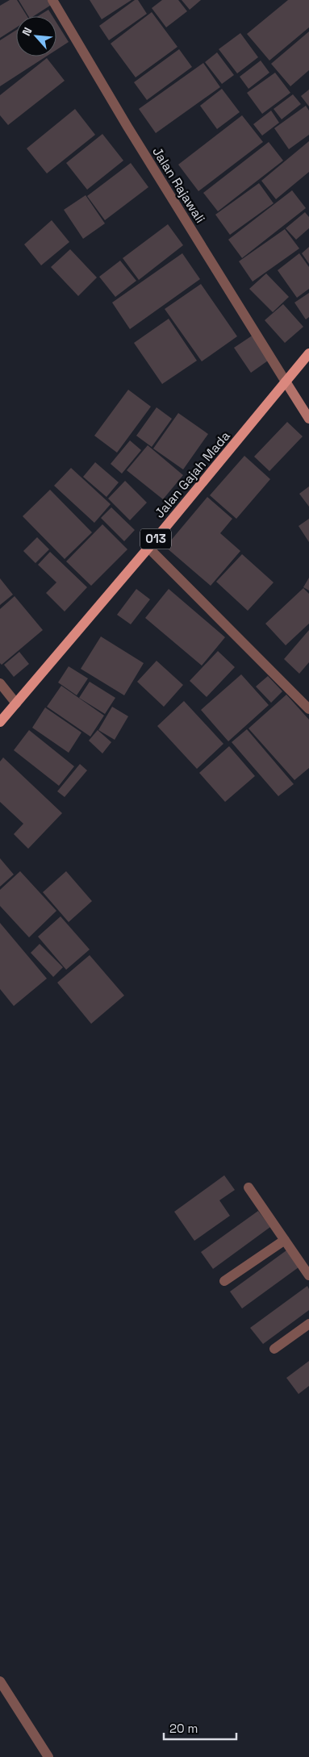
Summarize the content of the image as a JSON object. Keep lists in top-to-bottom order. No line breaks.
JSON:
{"streets":{"main road":["Jalan Gajah Mada","013"],"street":["Jalan Rajawali"]},"crossings":[["Jalan Rajawali","Jalan Gajah Mada"]],"scale_bar":"20 m","north":"top left"}
